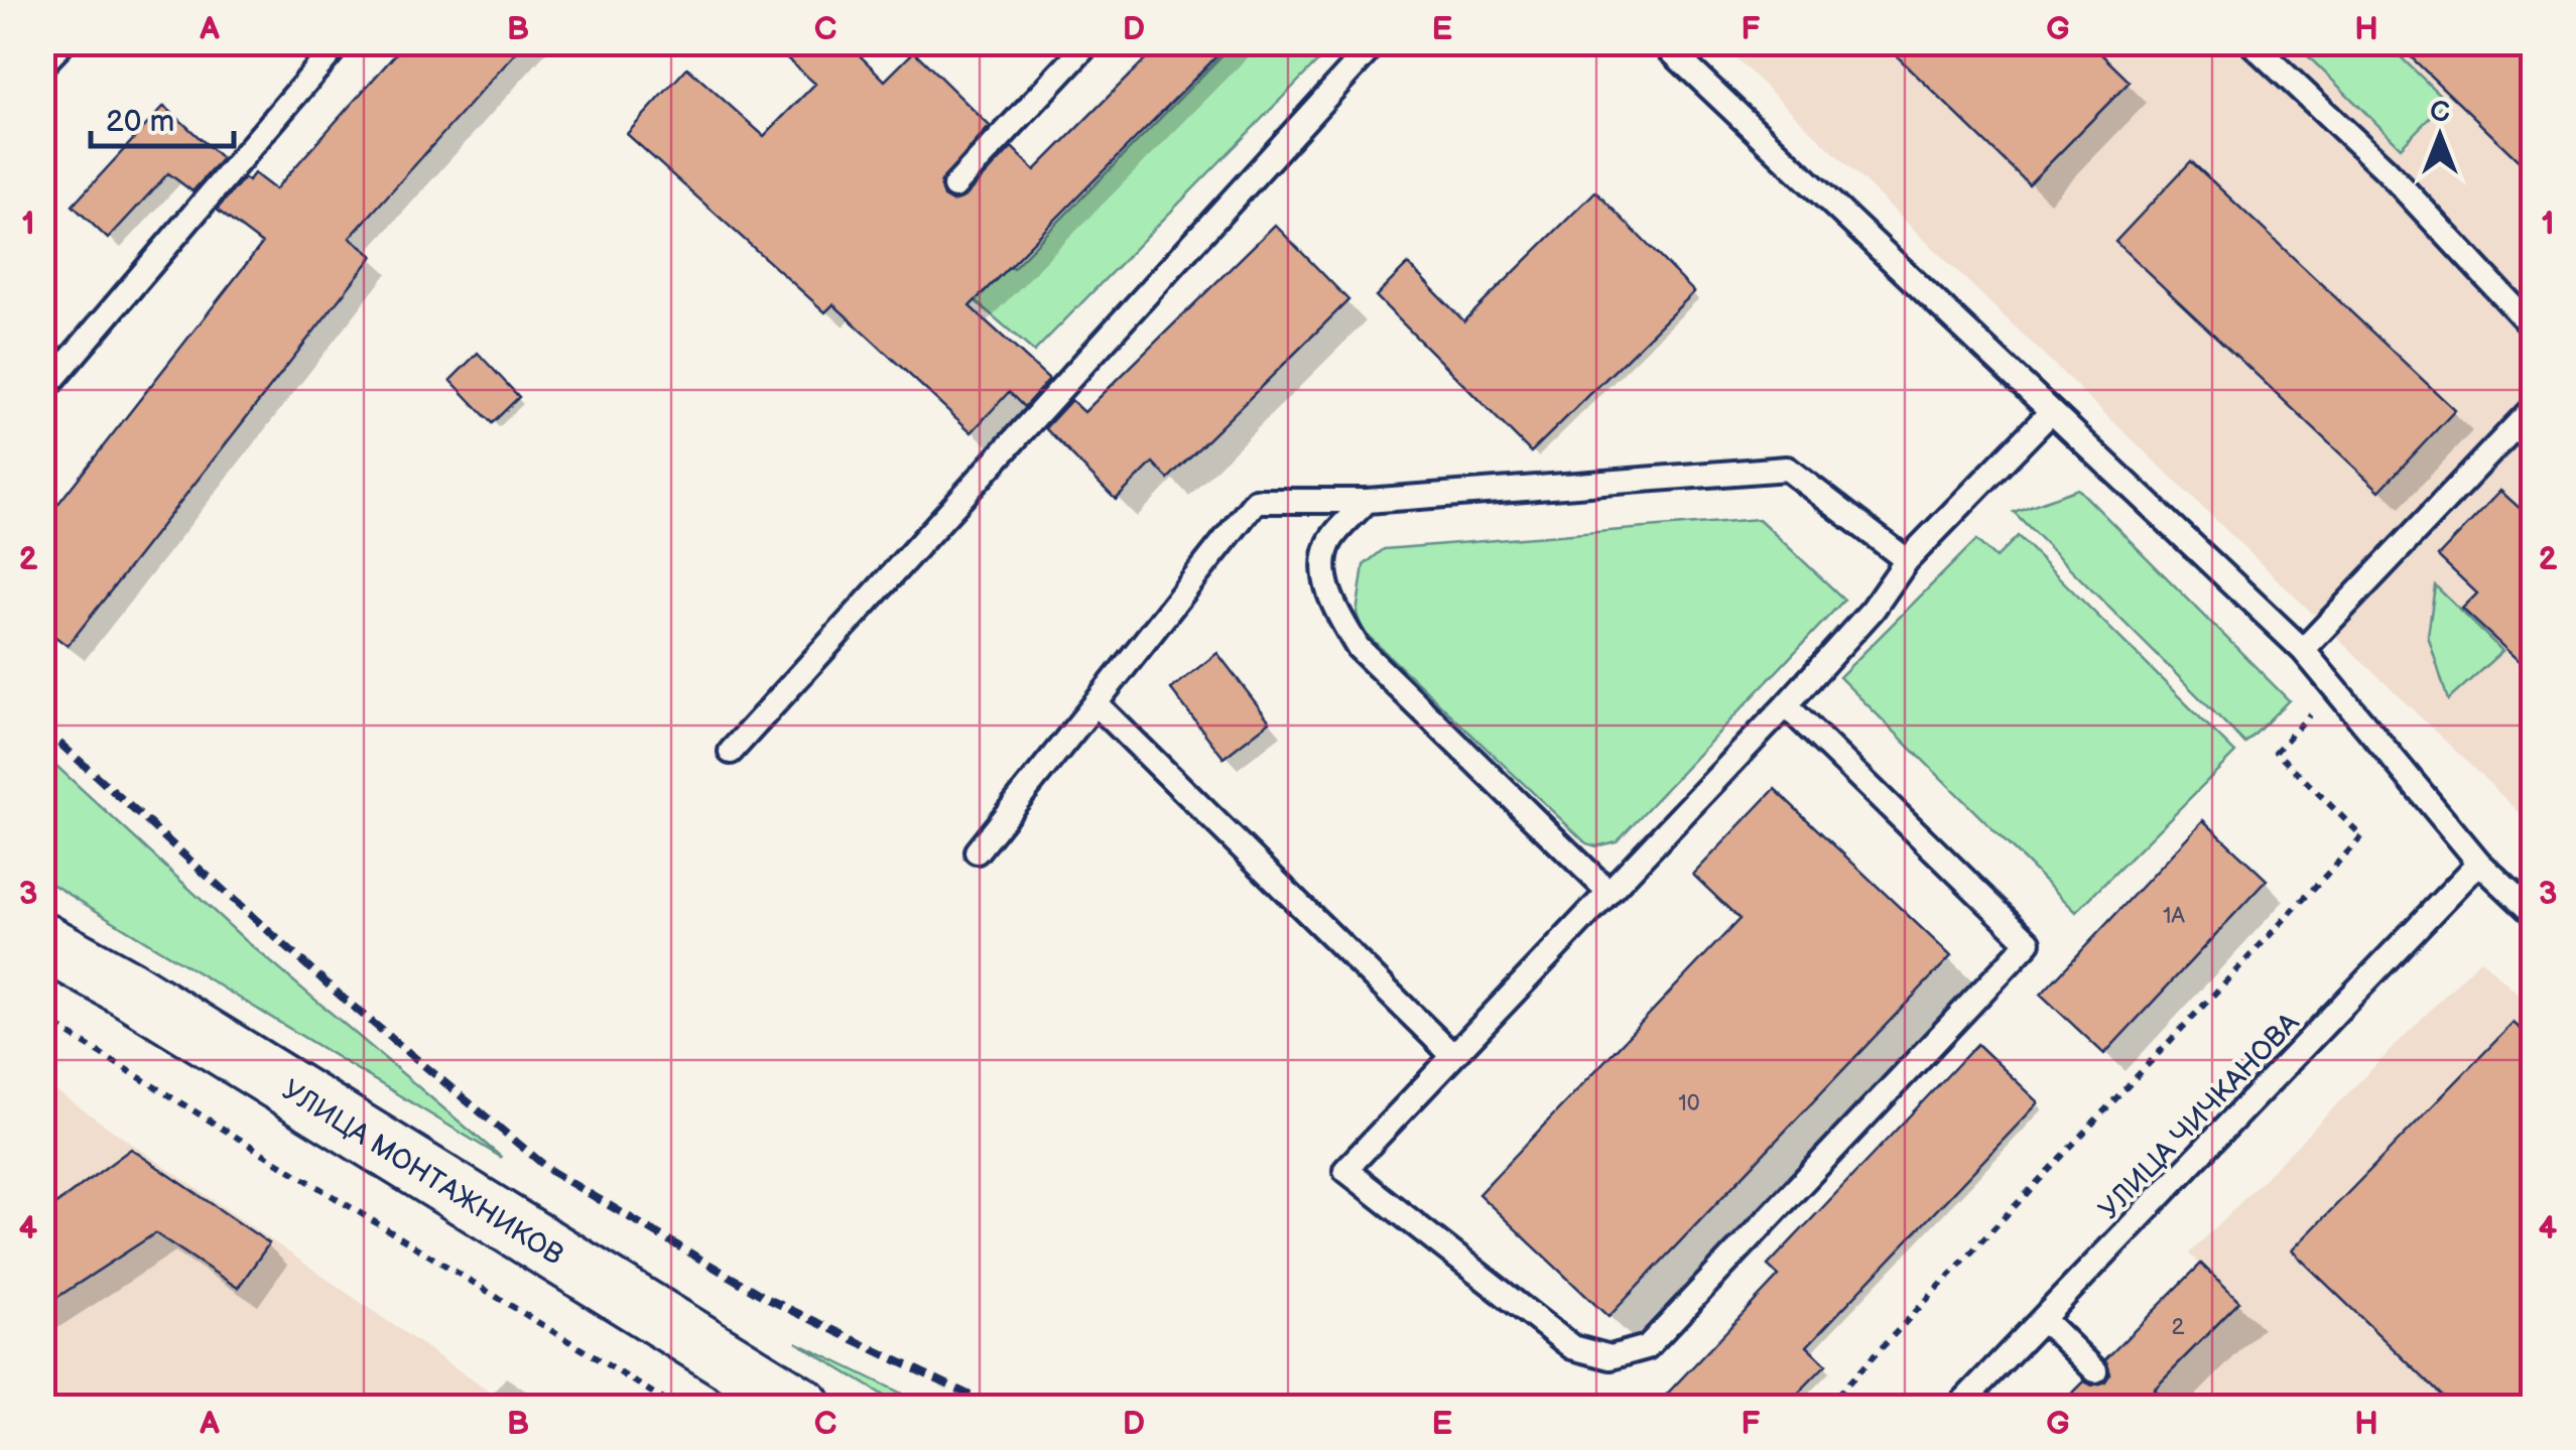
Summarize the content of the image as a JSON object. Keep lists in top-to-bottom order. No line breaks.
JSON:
{"streets":{"main road":["УЛИЦА МОНТАЖНИКОВ"],"lane":["УЛИЦА ЧИЧКАНОВА"]},"house_numbers":["1А","10","2"],"scale_bar":"20 m","north":"top","grid":{"columns":["A","B","C","D","E","F","G","H"],"rows":["1","2","3","4"]}}
